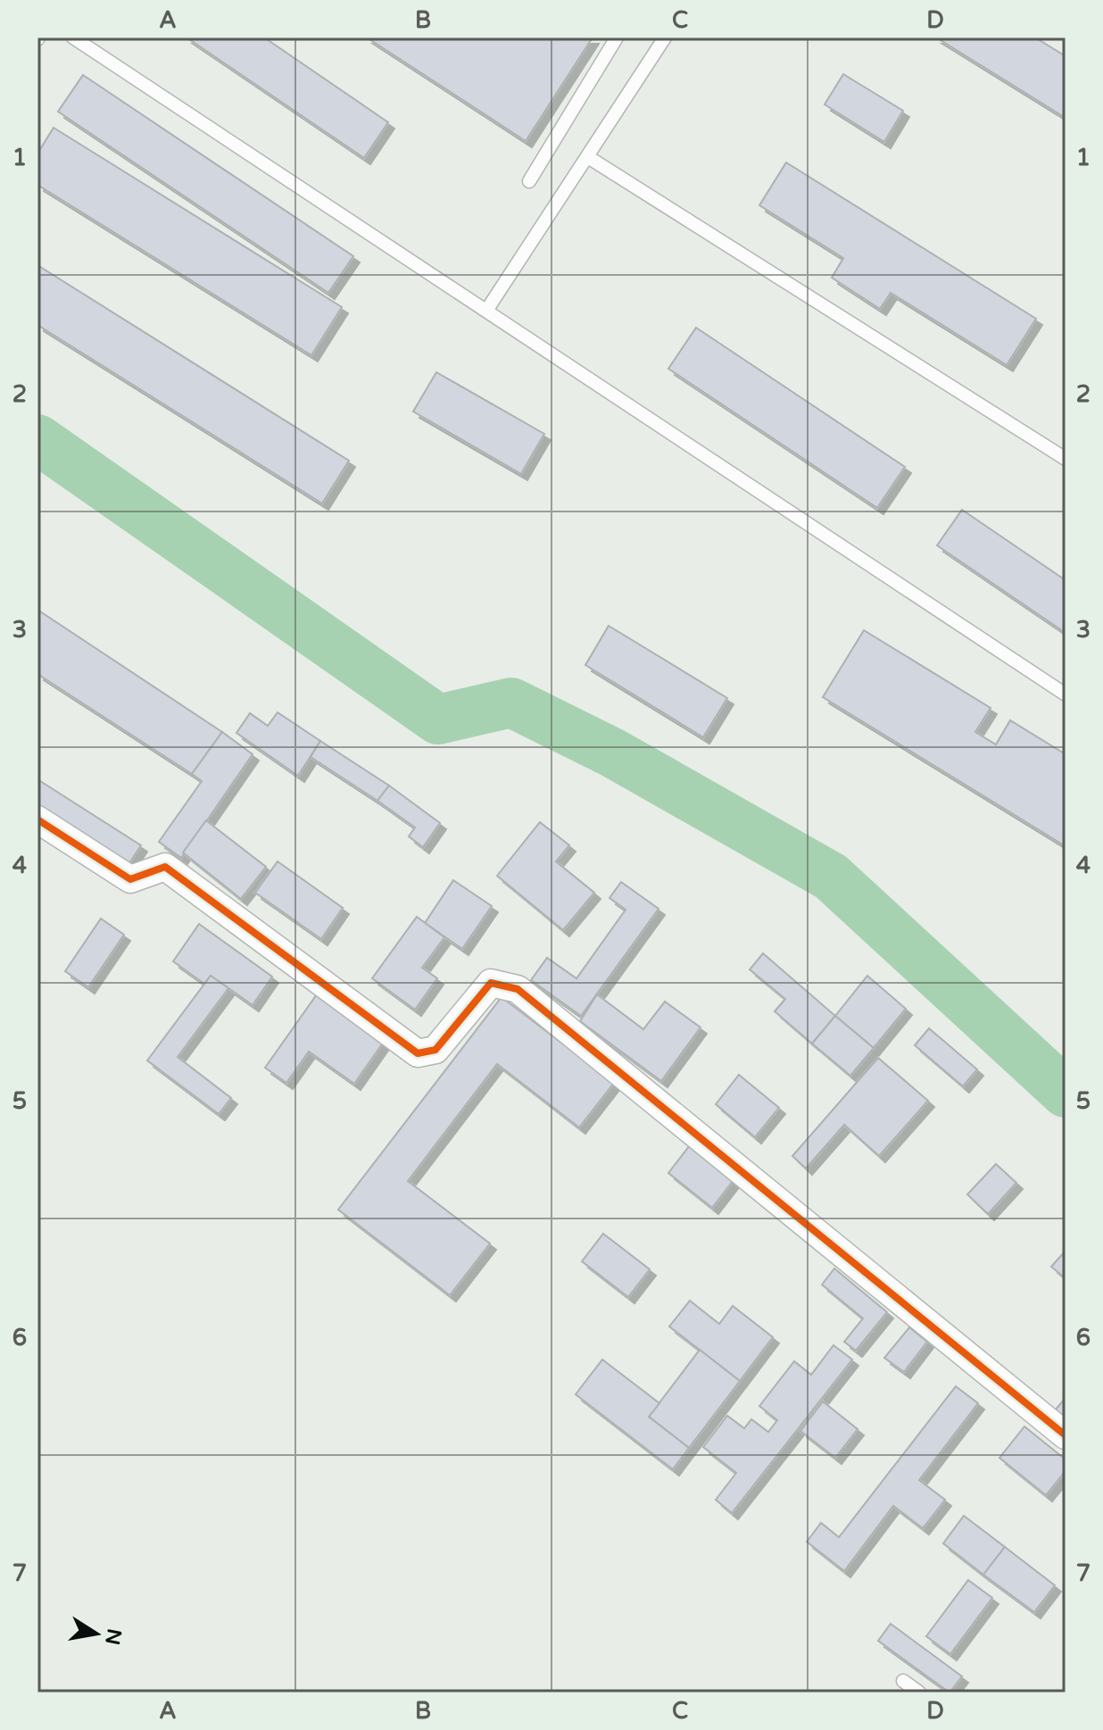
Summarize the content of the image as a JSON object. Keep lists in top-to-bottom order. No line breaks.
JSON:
{"north":"right","grid":{"columns":["A","B","C","D"],"rows":["1","2","3","4","5","6","7"]}}
